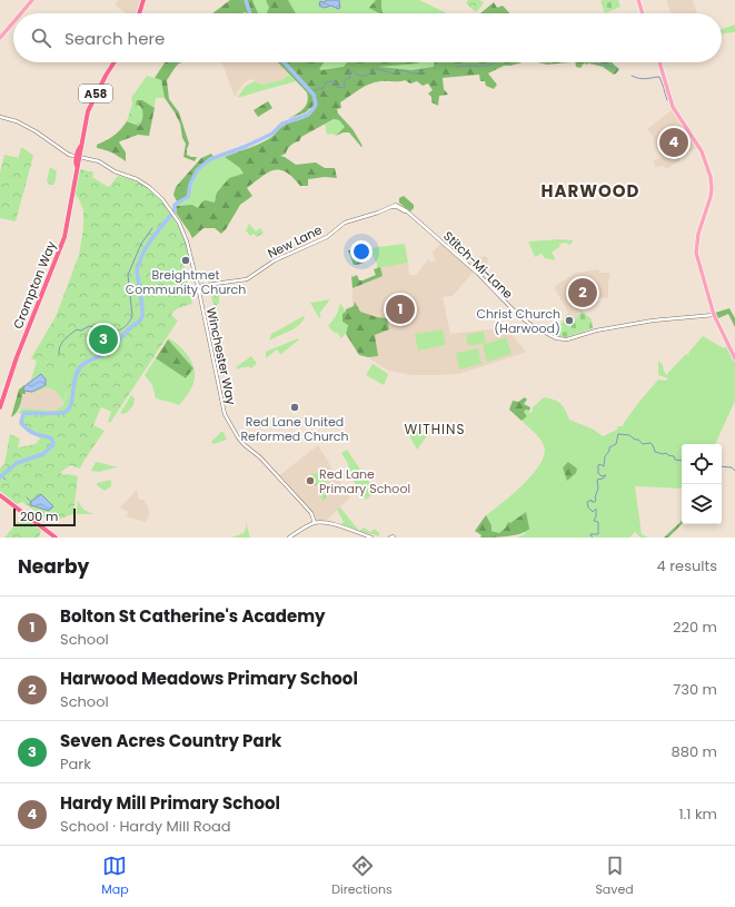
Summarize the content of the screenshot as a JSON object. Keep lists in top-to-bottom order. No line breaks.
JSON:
{"streets":{"highway":["A58","Crompton Way"],"street":["New Lane","Stitch-Mi-Lane","Winchester Way"]},"crossings":[["New Lane","Stitch-Mi-Lane"],["New Lane","Winchester Way"],["Crompton Way","Winchester Way"]],"districts":["HARWOOD","WITHINS"],"places":["Breightmet Community Church","Christ Church (Harwood)","Red Lane United Reformed Church","Red Lane Primary School"],"scale_bar":"200 m","page":{"search":"Search here","pins":["4","2","1","3"],"scale":"200 m","heading":["Nearby","4 results"],"list":[{"mark":"1","name":"Bolton St Catherine's Academy","note":"School","value":"220 m"},{"mark":"2","name":"Harwood Meadows Primary School","note":"School","value":"730 m"},{"mark":"3","name":"Seven Acres Country Park","note":"Park","value":"880 m"},{"mark":"4","name":"Hardy Mill Primary School","note":"School · Hardy Mill Road","value":"1.1 km"}],"nav":["Map","Directions","Saved"]}}
